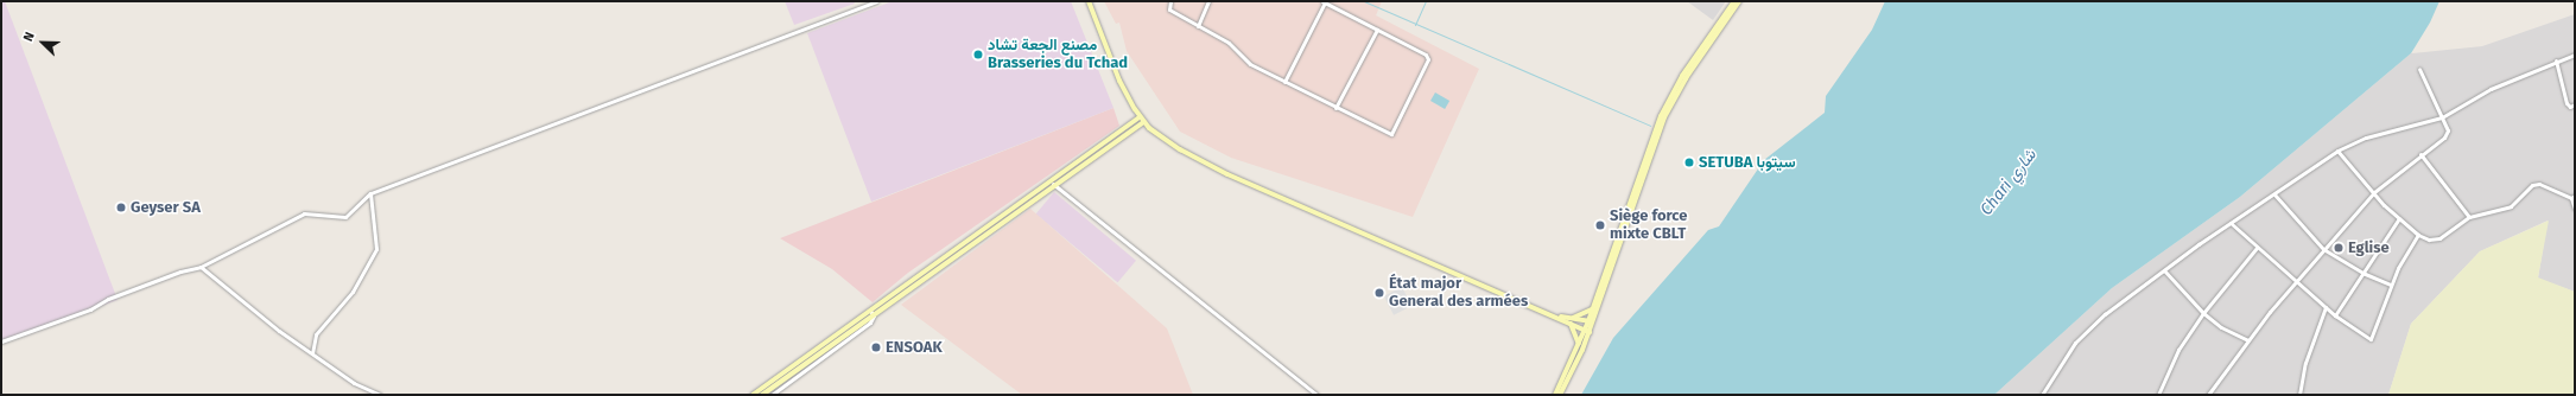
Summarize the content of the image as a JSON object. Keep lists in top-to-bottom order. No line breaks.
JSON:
{"water":["Chari شاري"],"places":["مصنع الجعة تشاد Brasseries du Tchad","SETUBA سيتوبا","Geyser SA","Siège force mixte CBLT","Eglise","État major General des armées","ENSOAK"],"north":"top left"}
